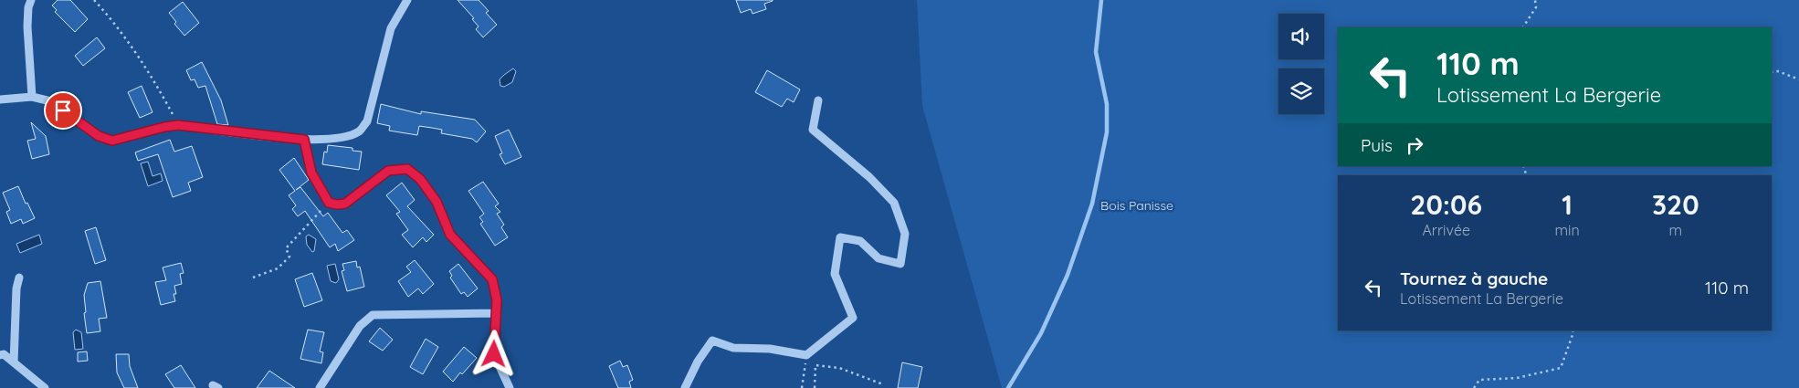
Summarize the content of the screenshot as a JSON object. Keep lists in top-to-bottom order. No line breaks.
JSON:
{"parks":["Bois Panisse"],"page":{"turn":["110 m","Lotissement La Bergerie"],"then":"Puis","eta":["20:06","Arrivée","1","min","320","m"],"list":[{"name":"Tournez à gauche","note":"Lotissement La Bergerie","value":"110 m"}]}}
